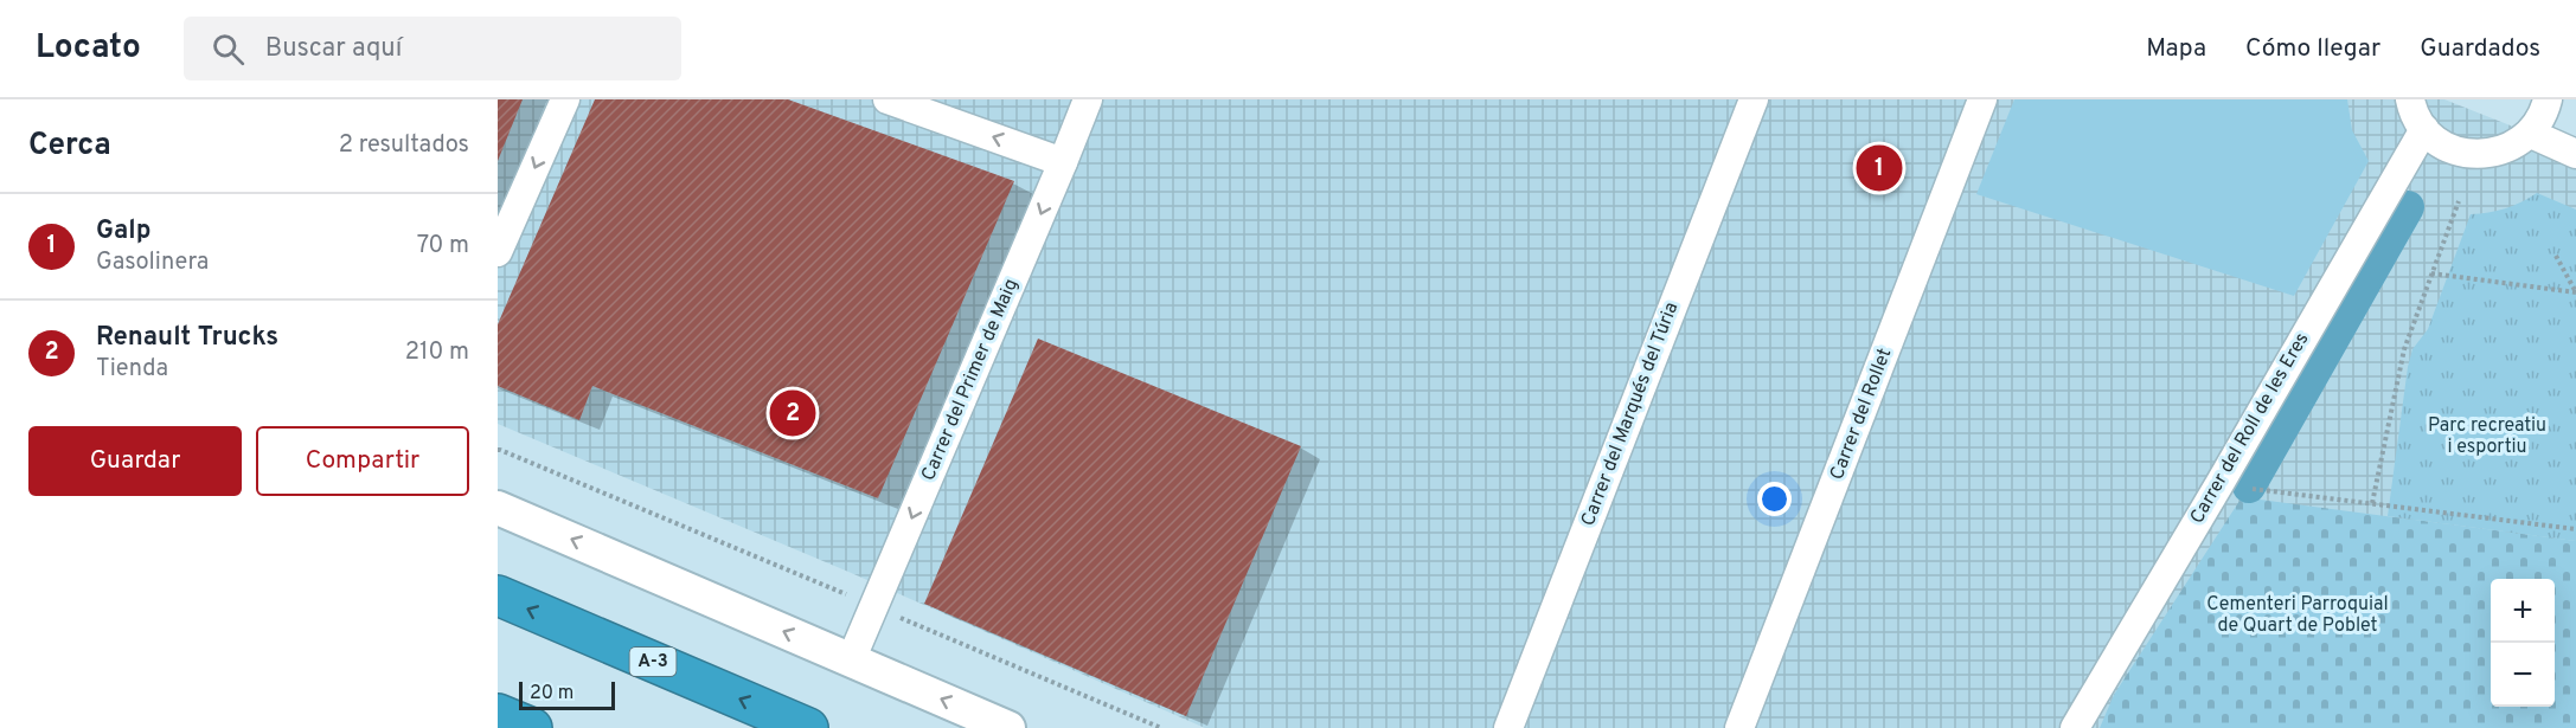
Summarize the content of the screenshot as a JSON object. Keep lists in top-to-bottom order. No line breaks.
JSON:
{"streets":{"highway":["A-3"],"street":["Carrer del Primer de Maig","Carrer del Marqués del Túria","Carrer del Rollet","Carrer del Roll de les Eres"]},"one_way":["Carrer del Primer de Maig"],"parks":["Parc recreatiu i esportiu","Cementeri Parroquial de Quart de Poblet"],"scale_bar":"20 m","page":{"header":"Locato","search":"Buscar aquí","nav":["Mapa","Cómo llegar","Guardados"],"heading":["Cerca","2 resultados"],"pins":["1","2"],"list":[{"mark":"1","name":"Galp","note":"Gasolinera","value":"70 m"},{"mark":"2","name":"Renault Trucks","note":"Tienda","value":"210 m"}],"buttons":["Guardar","Compartir"],"map_buttons":["+","−"],"scale":"20 m"}}
